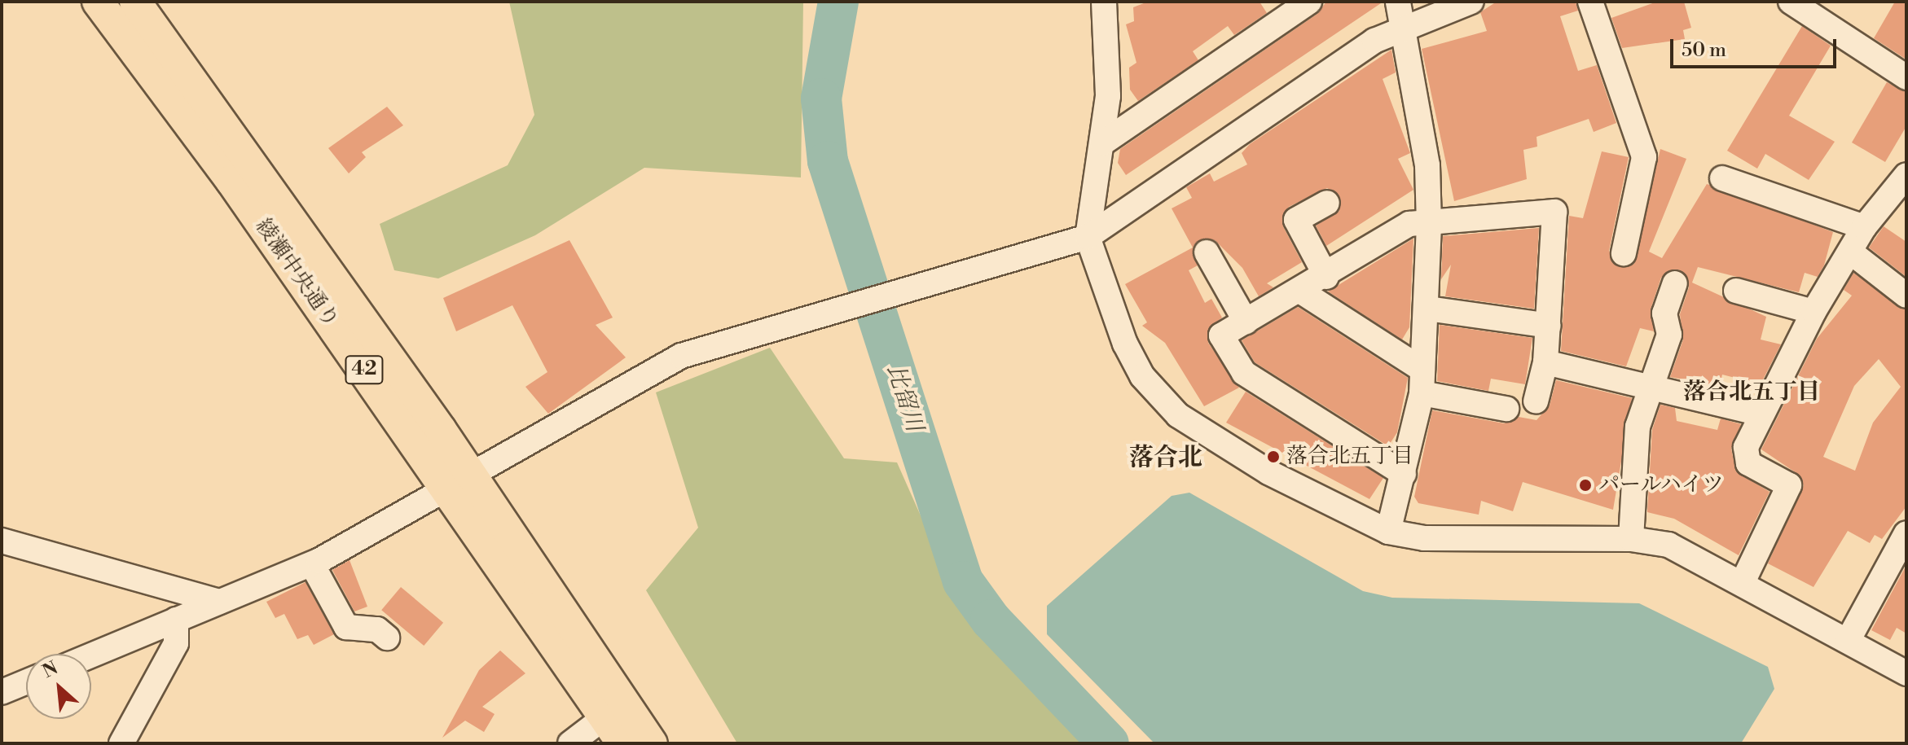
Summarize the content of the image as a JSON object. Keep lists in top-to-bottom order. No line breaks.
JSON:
{"streets":{"main road":["綾瀬中央通り","42"]},"districts":["落合北五丁目","落合北"],"water":["比留川"],"places":["落合北五丁目","パールハイツ"],"scale_bar":"50 m","north":"top left"}
